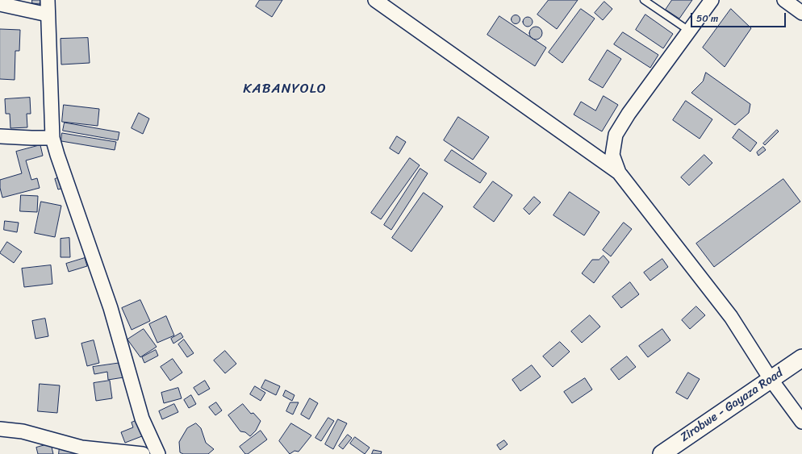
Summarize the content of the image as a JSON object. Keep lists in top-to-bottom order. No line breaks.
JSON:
{"streets":{"street":["Zirobwe - Gayaza Road"]},"districts":["KABANYOLO"],"scale_bar":"50 m"}
